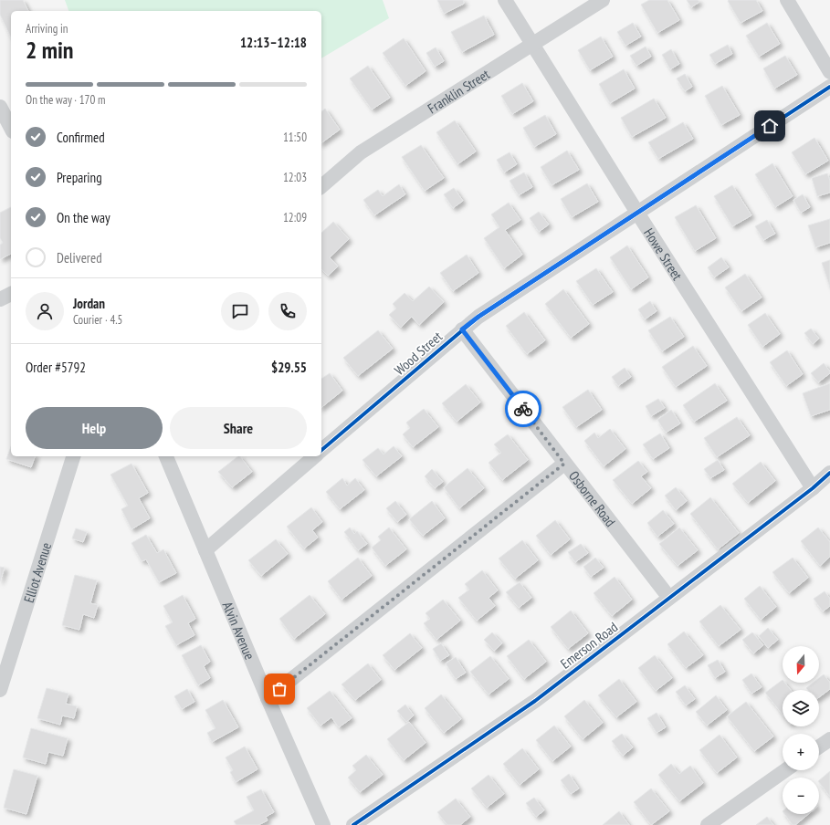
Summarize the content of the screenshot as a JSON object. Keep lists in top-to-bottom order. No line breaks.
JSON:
{"streets":{"street":["Franklin Street","Howe Street","Wood Street","Osborne Road","Elliot Avenue","Alvin Avenue","Emerson Road"]},"crossings":[["Franklin Street","Howe Street"],["Howe Street","Wood Street"],["Howe Street","Emerson Road"],["Wood Street","Osborne Road"],["Osborne Road","Emerson Road"]],"north":"bottom","page":{"heading":["2 min","Arriving in","12:13–12:18"],"panel":["Jordan","Courier · 4.5","Order #5792","$29.55"],"bar":"On the way · 170 m","list":[["Confirmed","11:50"],["Preparing","12:03"],["On the way","12:09"],"Delivered"],"buttons":["Help","Share"],"map_buttons":["+","−"]}}
